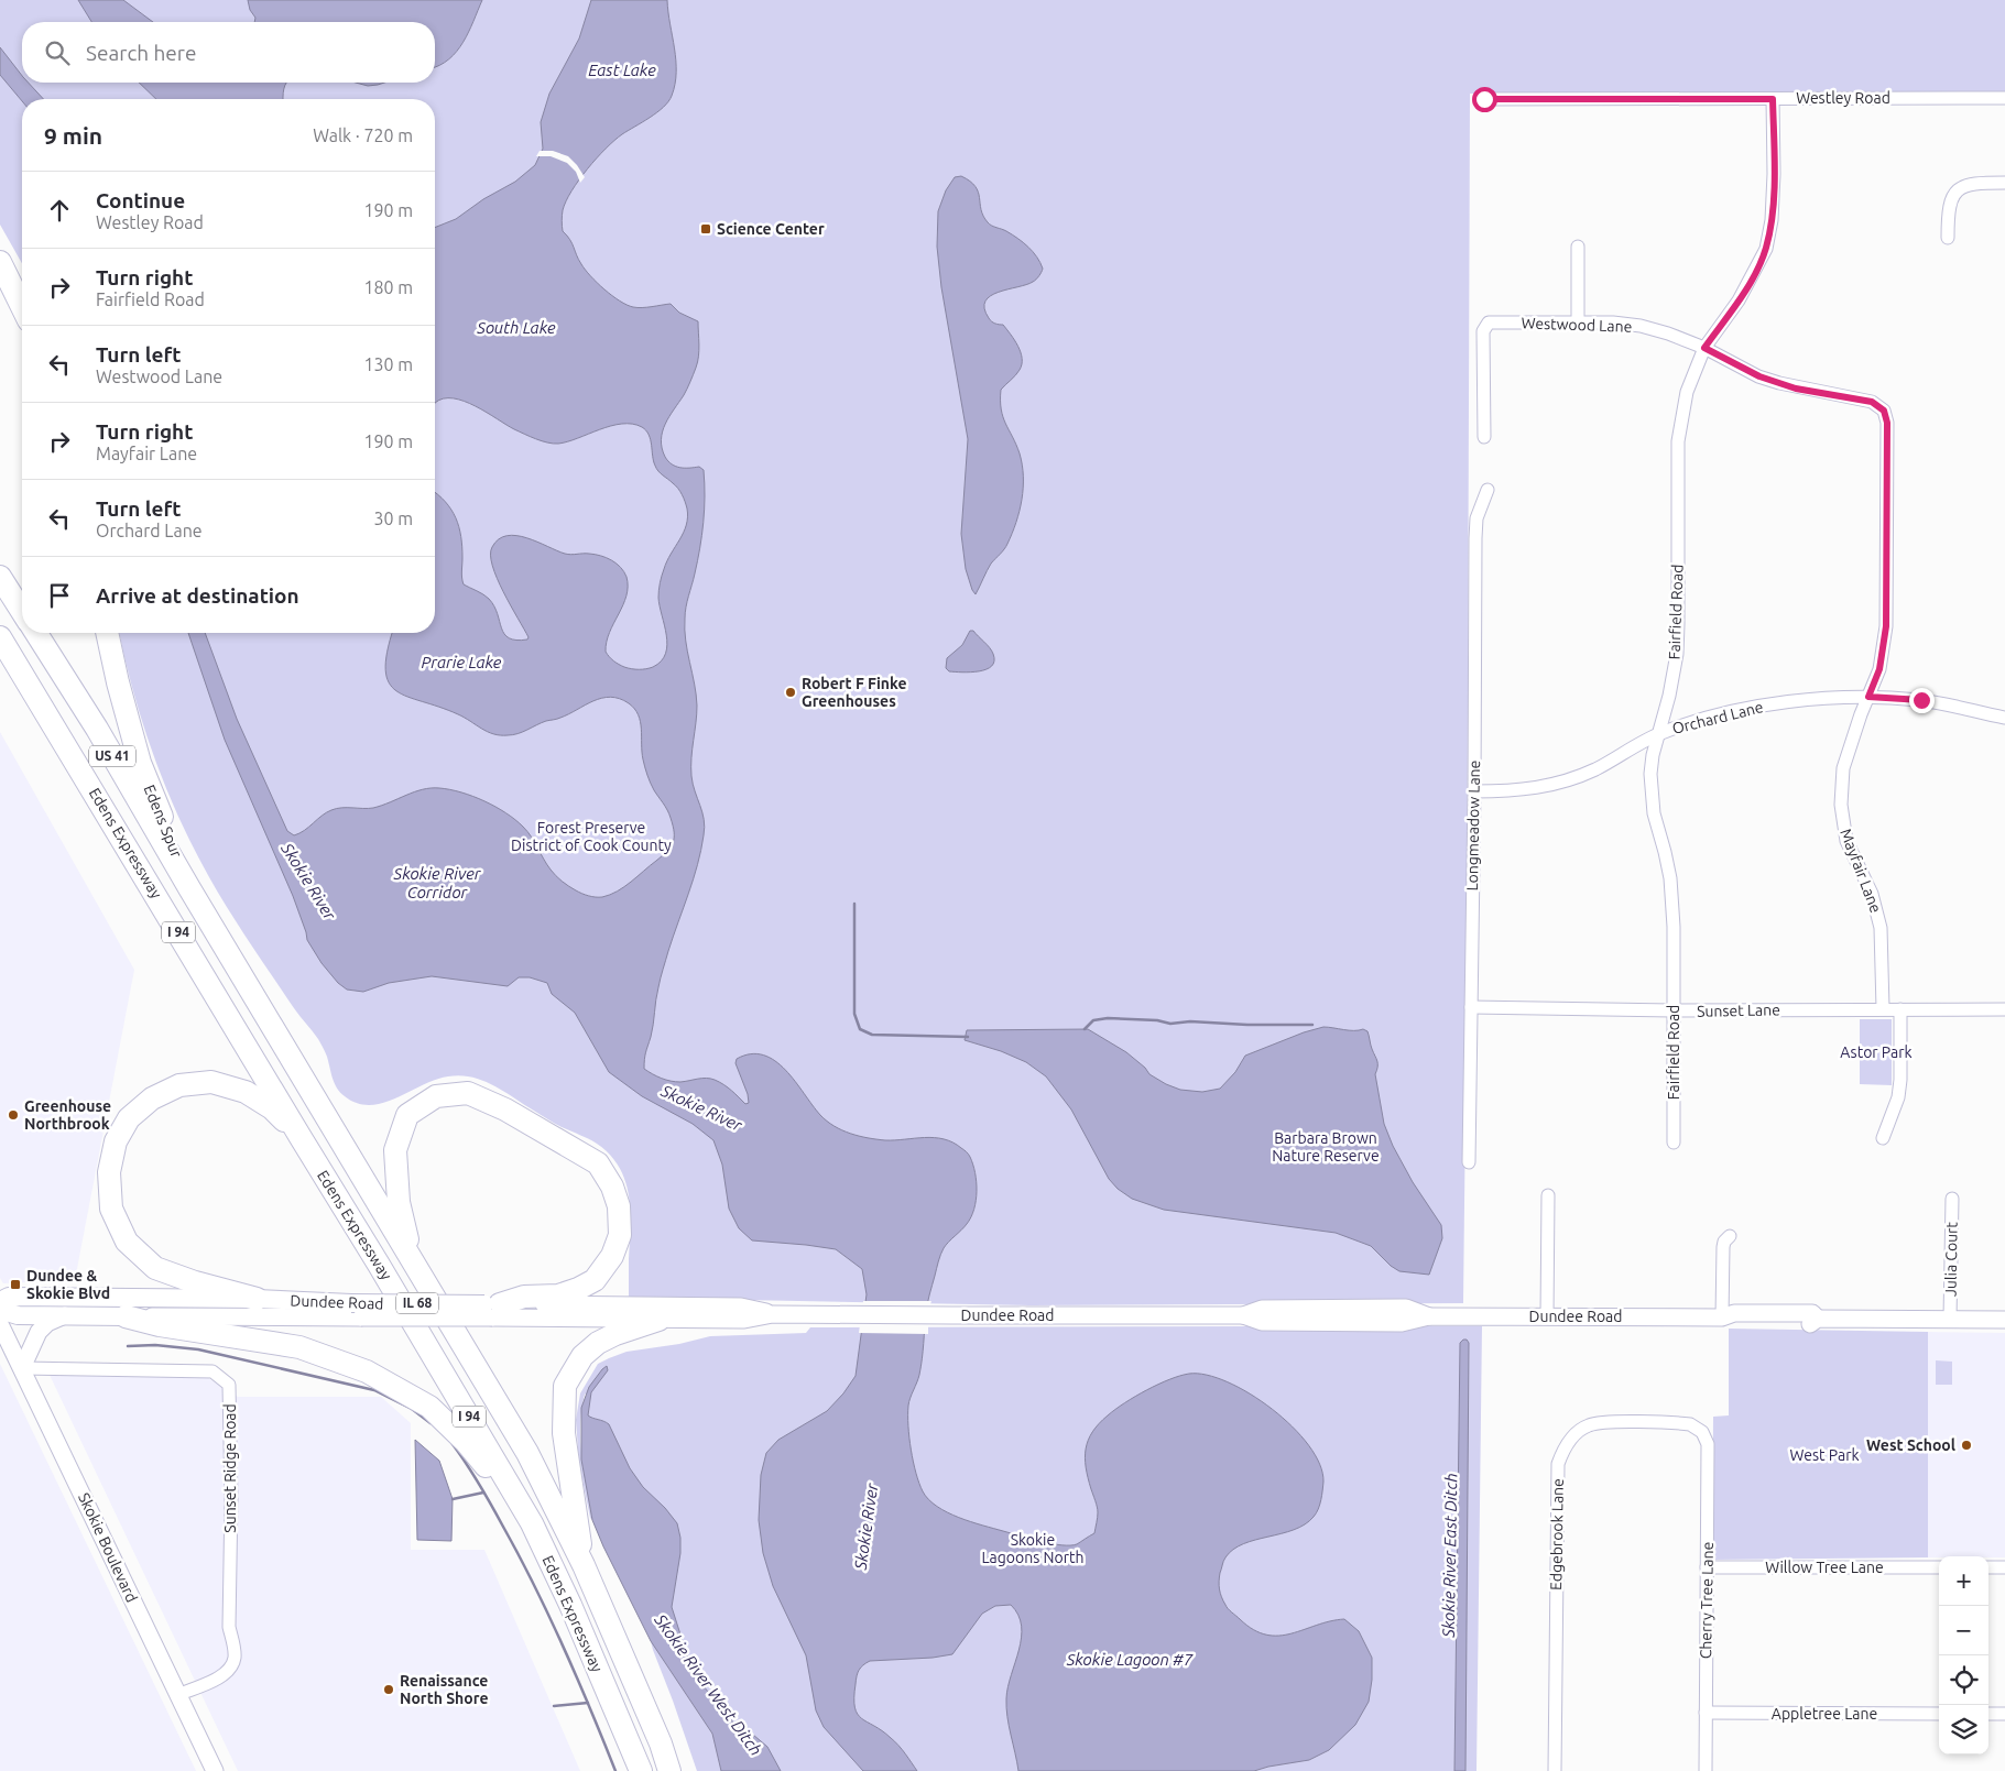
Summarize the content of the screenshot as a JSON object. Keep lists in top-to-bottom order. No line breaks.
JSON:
{"streets":{"highway":["US 41","Edens Spur","Edens Expressway","I 94"],"main road":["Dundee Road","IL 68","Skokie Boulevard"],"street":["Westley Road","Westwood Lane","Fairfield Road","Orchard Lane","Longmeadow Lane","Mayfair Lane","Sunset Lane","Julia Court","Sunset Ridge Road","Edgebrook Lane","Willow Tree Lane","Cherry Tree Lane","Appletree Lane"]},"crossings":[["Westley Road","Fairfield Road"],["Westwood Lane","Fairfield Road"],["Westwood Lane","Mayfair Lane"],["Fairfield Road","Orchard Lane"],["Fairfield Road","Sunset Lane"],["Orchard Lane","Longmeadow Lane"],["Orchard Lane","Mayfair Lane"],["US 41","Edens Spur"],["US 41","Edens Expressway"],["Edens Spur","Edens Expressway"],["Longmeadow Lane","Sunset Lane"],["Edens Expressway","I 94"],["Mayfair Lane","Sunset Lane"],["Julia Court","Dundee Road"],["Sunset Ridge Road","Skokie Boulevard"],["Edgebrook Lane","Cherry Tree Lane"],["Willow Tree Lane","Cherry Tree Lane"],["Cherry Tree Lane","Appletree Lane"]],"water":["East Lake","South Lake","Prarie Lake","Skokie River Corridor","Skokie River","Skokie River East Ditch","Skokie Lagoon #7","Skokie River West Ditch"],"parks":["Forest Preserve District of Cook County","Astor Park","Barbara Brown Nature Reserve","West Park","Skokie Lagoons North"],"places":{"transit":["Science Center","Dundee & Skokie Blvd"],"other":["Robert F Finke Greenhouses","Greenhouse Northbrook","West School","Renaissance North Shore"]},"page":{"search":"Search here","heading":["9 min","Walk · 720 m"],"list":[["Continue","Westley Road","190 m"],["Turn right","Fairfield Road","180 m"],["Turn left","Westwood Lane","130 m"],["Turn right","Mayfair Lane","190 m"],["Turn left","Orchard Lane","30 m"],"Arrive at destination"],"map_buttons":["+","−"]}}
